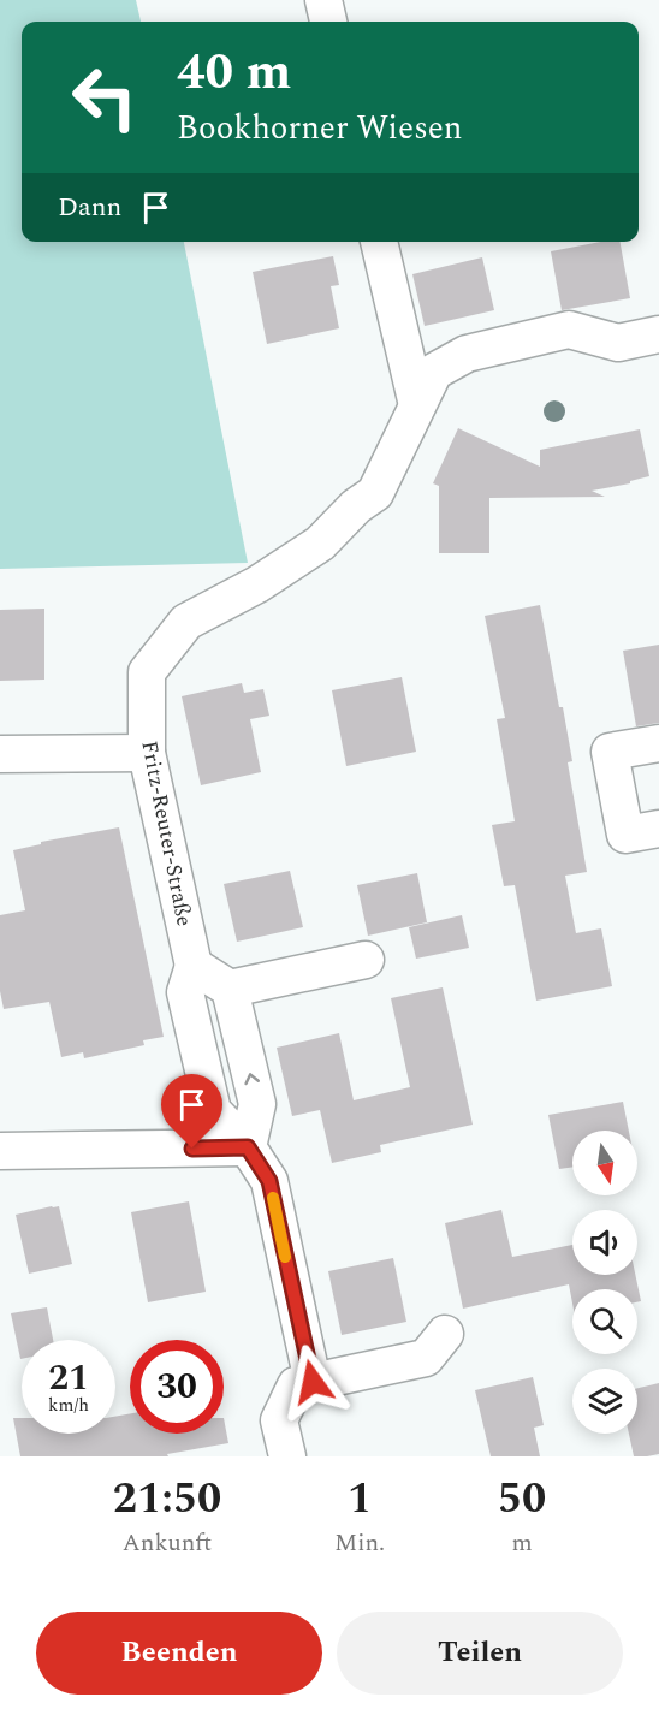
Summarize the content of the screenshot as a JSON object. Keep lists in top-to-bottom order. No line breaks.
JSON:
{"streets":{"street":["Fritz-Reuter-Straße"]},"north":"bottom","page":{"turn":["40 m","Bookhorner Wiesen"],"then":"Dann","speed":"21 km/h","limit":"30","eta":["21:50","Ankunft","1","Min.","50","m"],"buttons":["Beenden","Teilen"]}}
